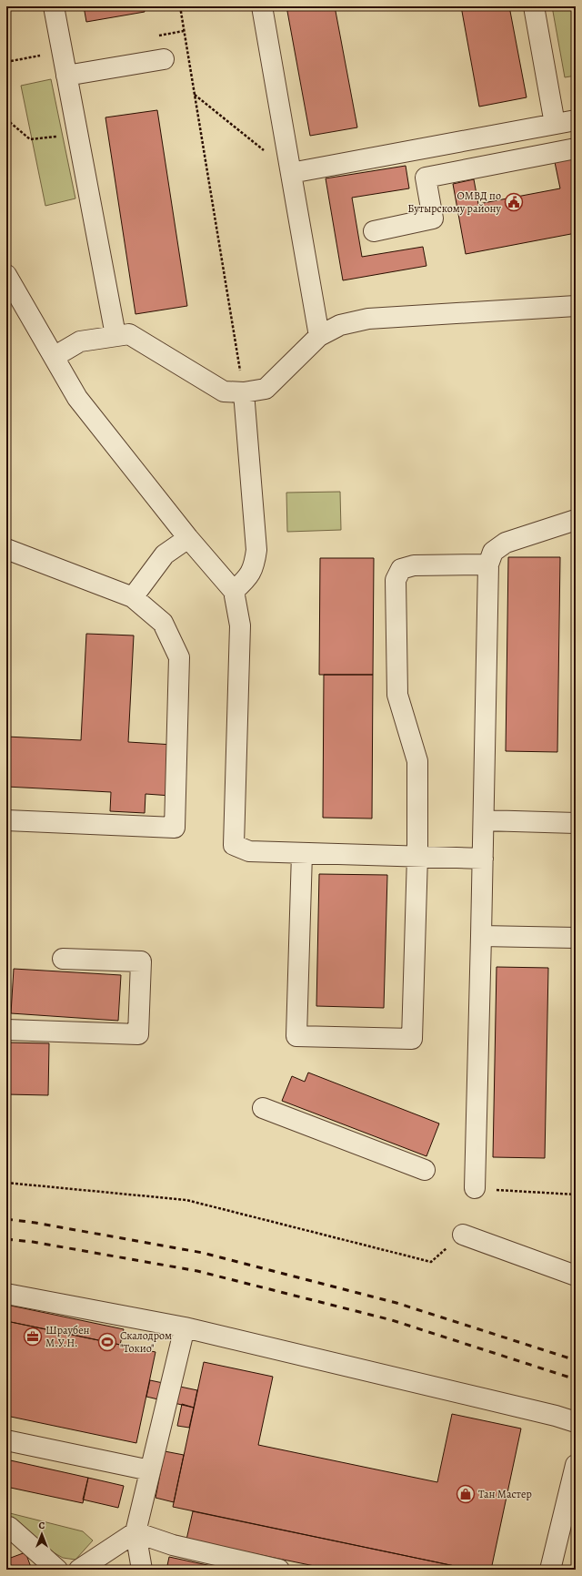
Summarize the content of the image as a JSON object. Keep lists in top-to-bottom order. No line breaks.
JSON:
{"places":{"public building":["ОМВД по Бутырскому району"],"office":["Шраубен М.У.Н."],"sports":["Скалодром \"Токио\""],"shop":["Тан Мастер"]},"north":"top"}
